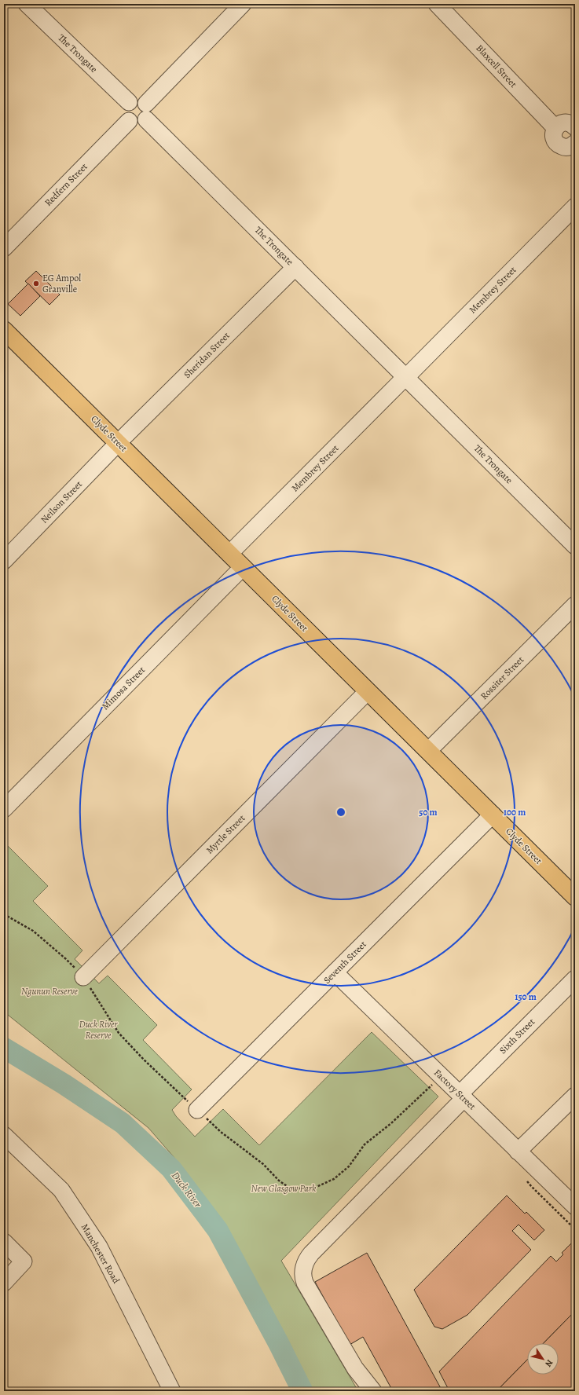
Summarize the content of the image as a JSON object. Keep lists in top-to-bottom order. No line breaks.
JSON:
{"streets":{"main road":["Clyde Street"],"street":["The Trongate","Blaxcell Street","Redfern Street","Membrey Street","Sheridan Street","Neilson Street","Rossiter Street","Mimosa Street","Myrtle Street","Seventh Street","Sixth Street","Factory Street","Manchester Road"]},"crossings":[["The Trongate","Redfern Street"],["The Trongate","Membrey Street"],["The Trongate","Sheridan Street"],["Membrey Street","Clyde Street"],["Sheridan Street","Clyde Street"],["Sheridan Street","Neilson Street"],["Clyde Street","Neilson Street"],["Clyde Street","Rossiter Street"],["Clyde Street","Mimosa Street"],["Clyde Street","Myrtle Street"],["Clyde Street","Seventh Street"],["Seventh Street","Factory Street"],["Sixth Street","Factory Street"]],"water":["Duck River"],"parks":["Ngunun Reserve","Duck River Reserve","New Glasgow Park"],"places":["EG Ampol Granville"],"north":"bottom right","rings":["50 m","100 m","150 m"]}
